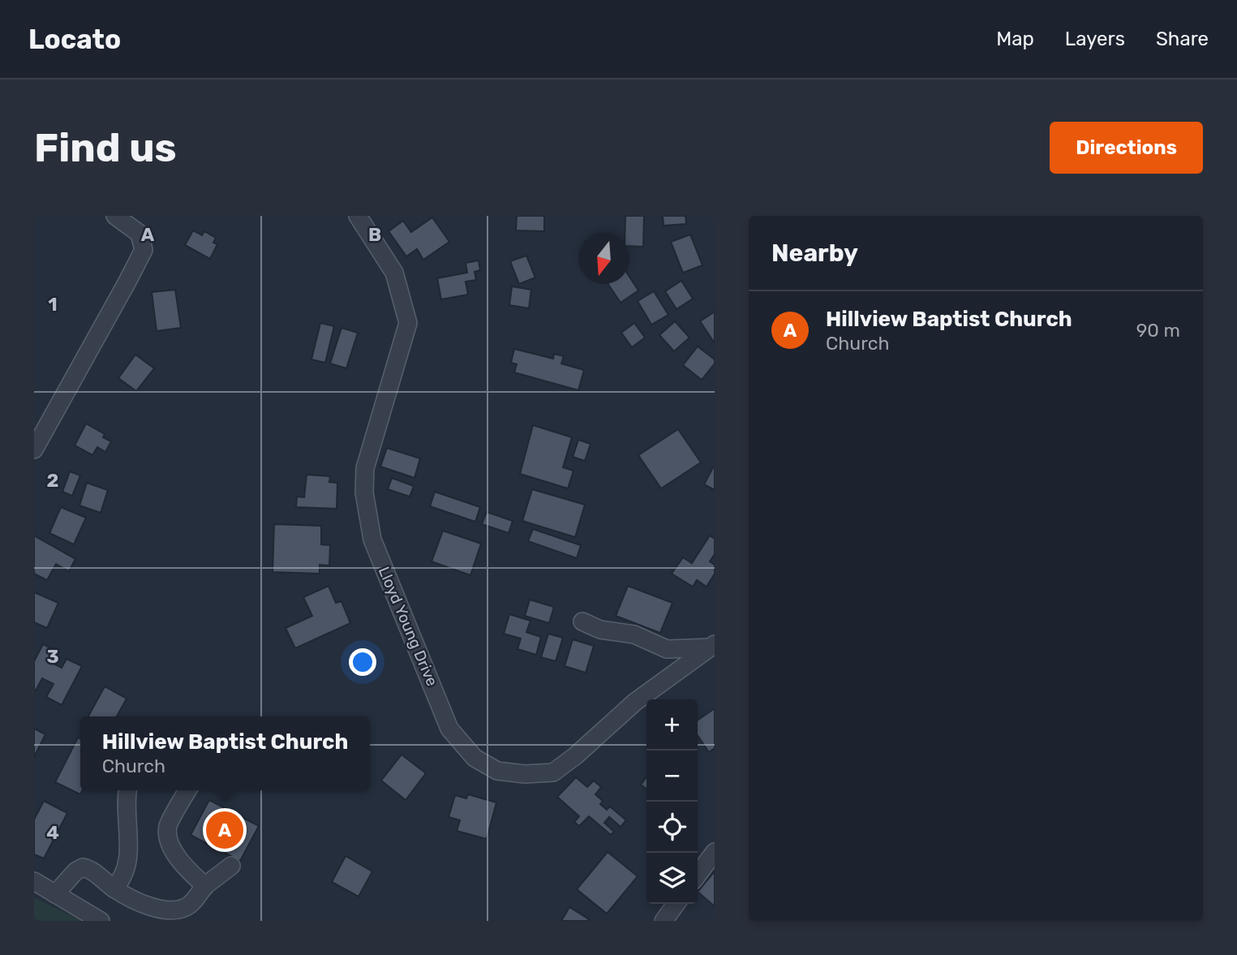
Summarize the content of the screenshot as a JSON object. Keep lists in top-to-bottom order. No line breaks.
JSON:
{"streets":{"street":["Lloyd Young Drive"]},"north":"bottom","page":{"header":"Locato","nav":["Map","Layers","Share"],"buttons":"Directions","title":"Find us","heading":"Nearby","list":[{"mark":"A","name":"Hillview Baptist Church","note":"Church","value":"90 m"}],"map_buttons":["+","−"],"popup":["Hillview Baptist Church","Church"],"pins":"A"},"grid":{"columns":["A","B"],"rows":["1","2","3","4"]}}
